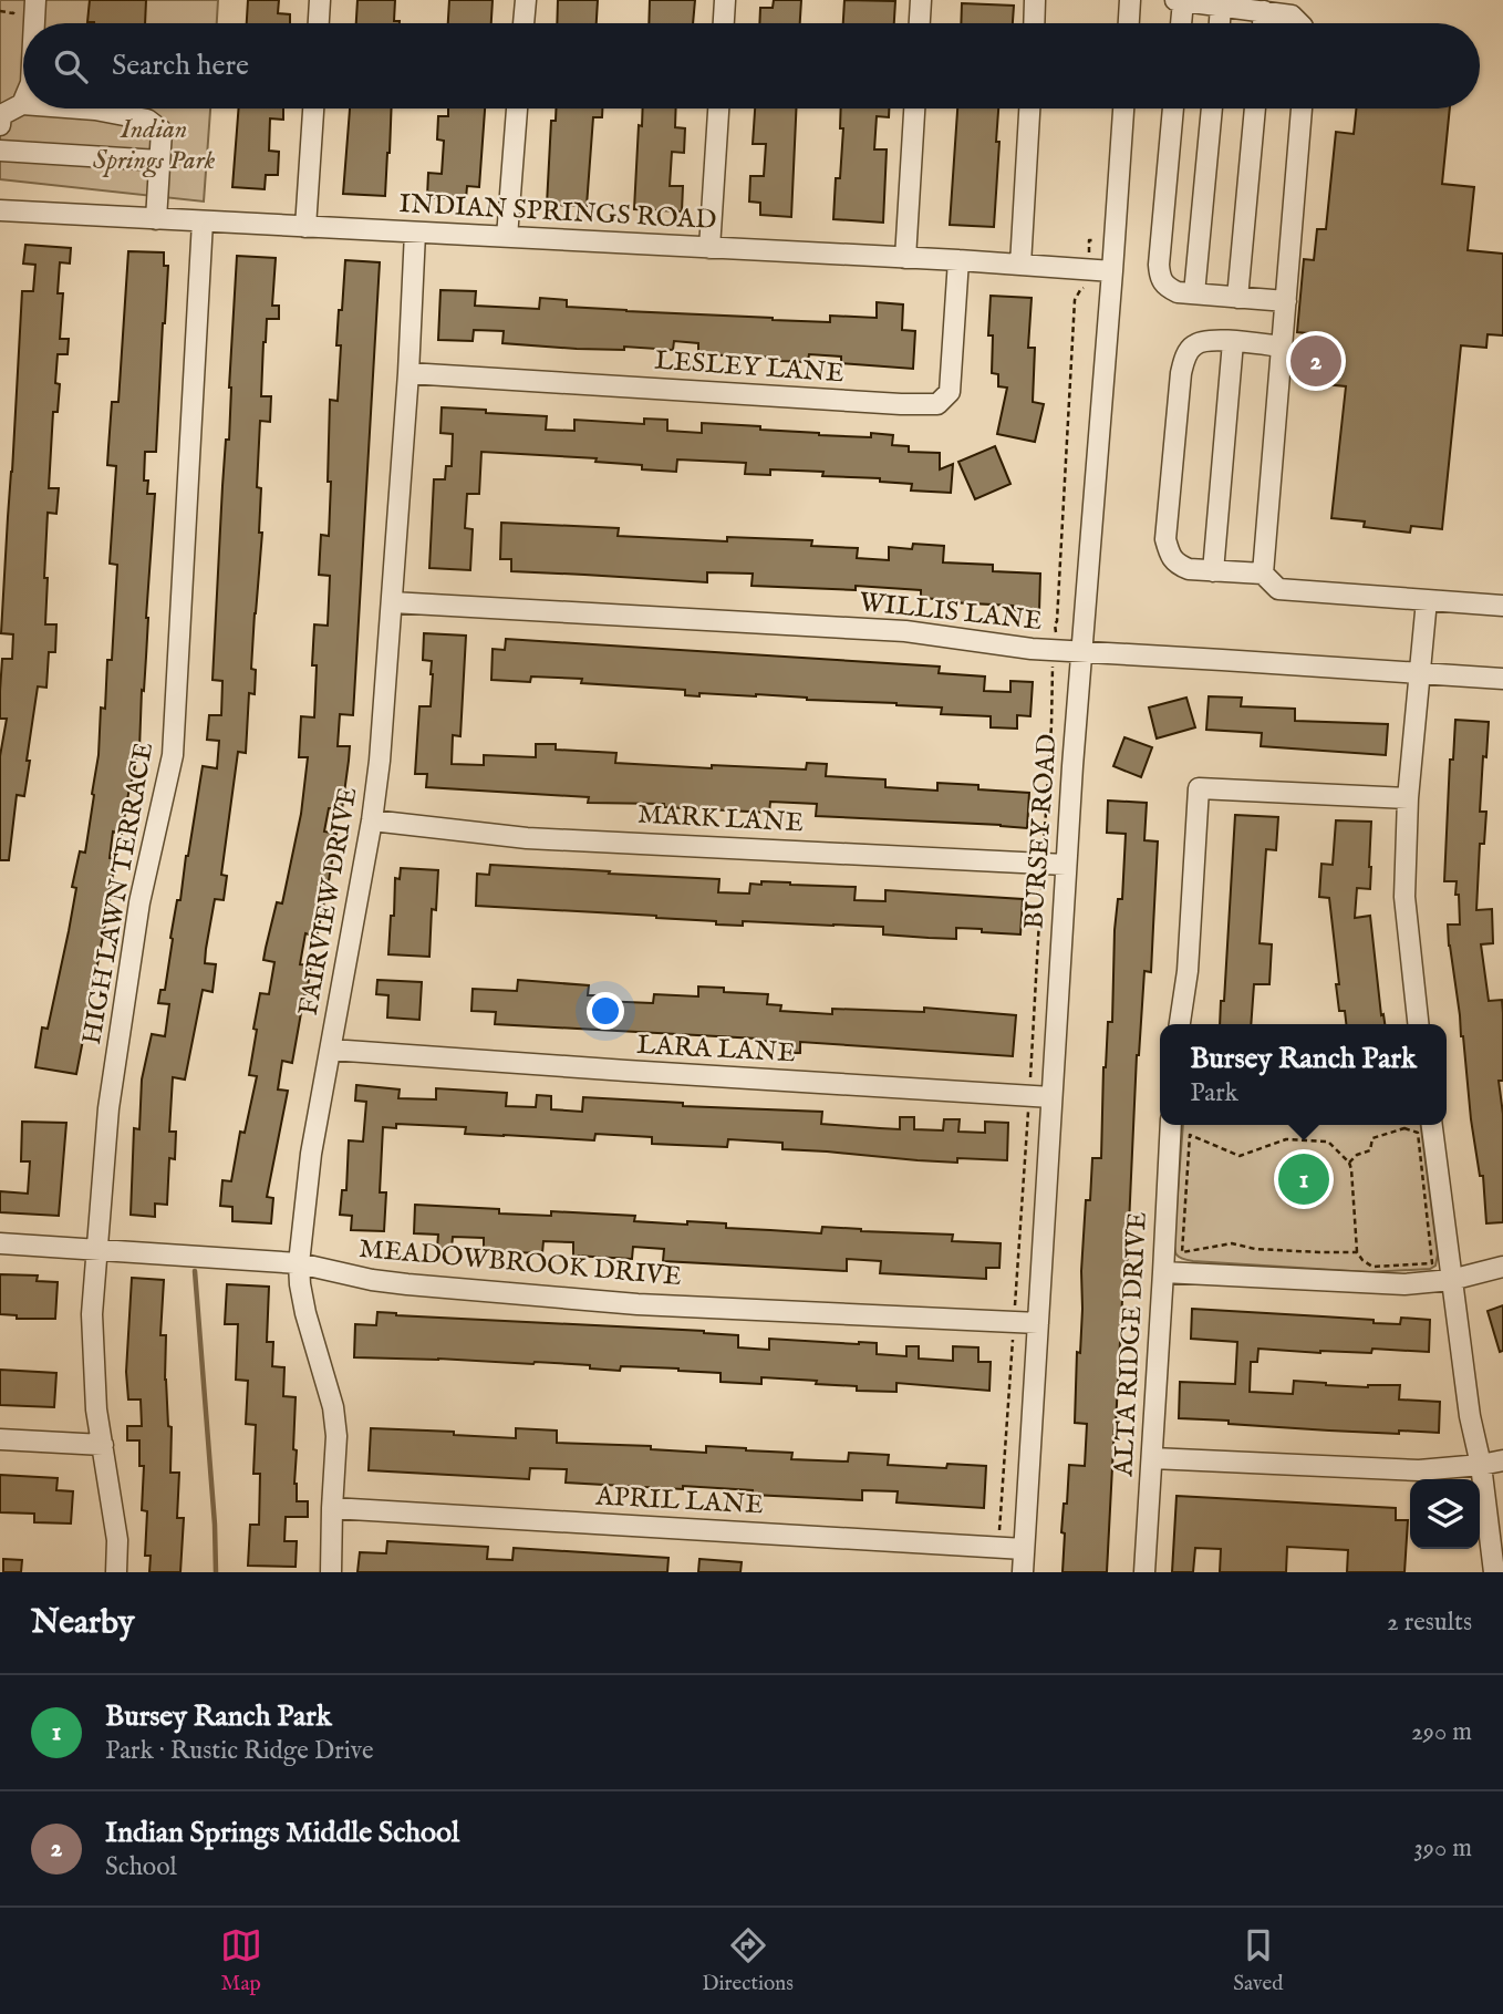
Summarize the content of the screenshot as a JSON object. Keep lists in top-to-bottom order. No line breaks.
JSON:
{"streets":{"street":["INDIAN SPRINGS ROAD","LESLEY LANE","WILLIS LANE","MARK LANE","BURSEY ROAD","HIGH LAWN TERRACE","FAIRVIEW DRIVE","LARA LANE","MEADOWBROOK DRIVE","ALTA RIDGE DRIVE","APRIL LANE"]},"crossings":[["INDIAN SPRINGS ROAD","LESLEY LANE"],["INDIAN SPRINGS ROAD","BURSEY ROAD"],["INDIAN SPRINGS ROAD","HIGH LAWN TERRACE"],["INDIAN SPRINGS ROAD","FAIRVIEW DRIVE"],["LESLEY LANE","FAIRVIEW DRIVE"],["WILLIS LANE","BURSEY ROAD"],["WILLIS LANE","FAIRVIEW DRIVE"],["MARK LANE","BURSEY ROAD"],["MARK LANE","FAIRVIEW DRIVE"],["BURSEY ROAD","LARA LANE"],["BURSEY ROAD","MEADOWBROOK DRIVE"],["BURSEY ROAD","APRIL LANE"],["HIGH LAWN TERRACE","MEADOWBROOK DRIVE"],["FAIRVIEW DRIVE","LARA LANE"],["FAIRVIEW DRIVE","MEADOWBROOK DRIVE"],["FAIRVIEW DRIVE","APRIL LANE"]],"parks":["Indian Springs Park"],"page":{"search":"Search here","pins":["2","1"],"popup":["Bursey Ranch Park","Park"],"heading":["Nearby","2 results"],"list":[{"mark":"1","name":"Bursey Ranch Park","note":"Park · Rustic Ridge Drive","value":"290 m"},{"mark":"2","name":"Indian Springs Middle School","note":"School","value":"390 m"}],"nav":["Map","Directions","Saved"]}}
